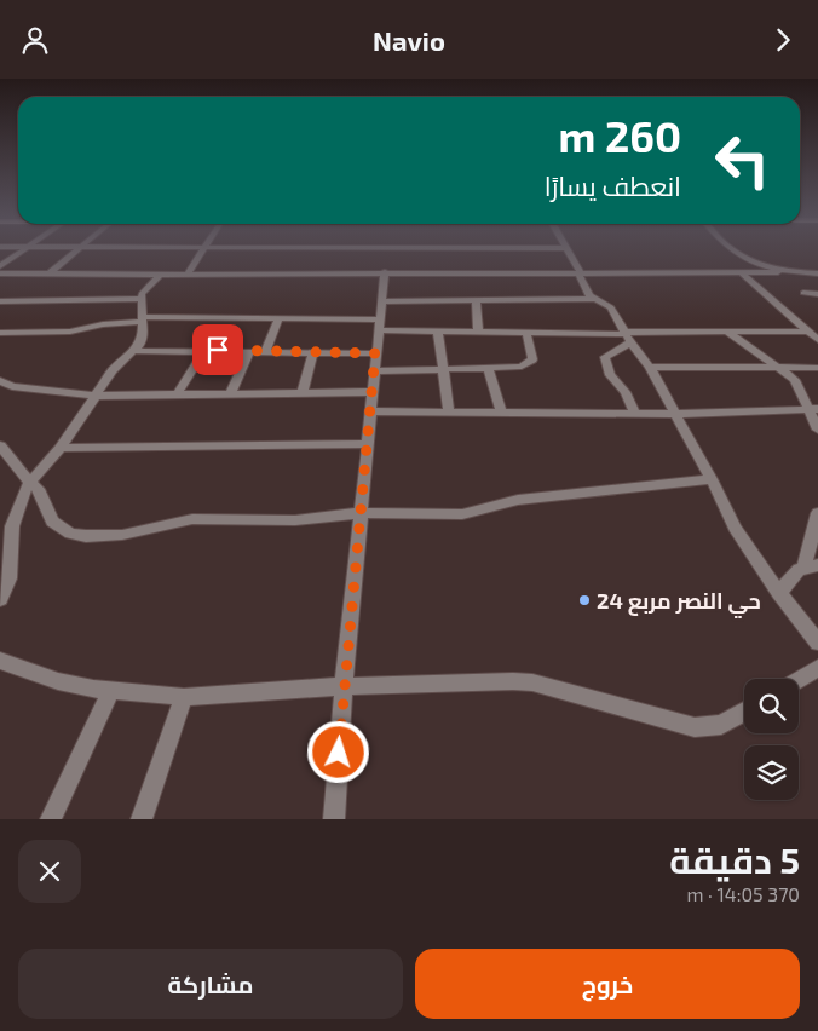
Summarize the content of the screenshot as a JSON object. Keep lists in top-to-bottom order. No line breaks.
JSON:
{"places":["حي النصر مربع 24"],"page":{"header":"Navio","turn":["260 m","انعطف يسارًا"],"heading":["5 دقيقة","370 m · 14:05"],"buttons":["خروج","مشاركة"]}}
